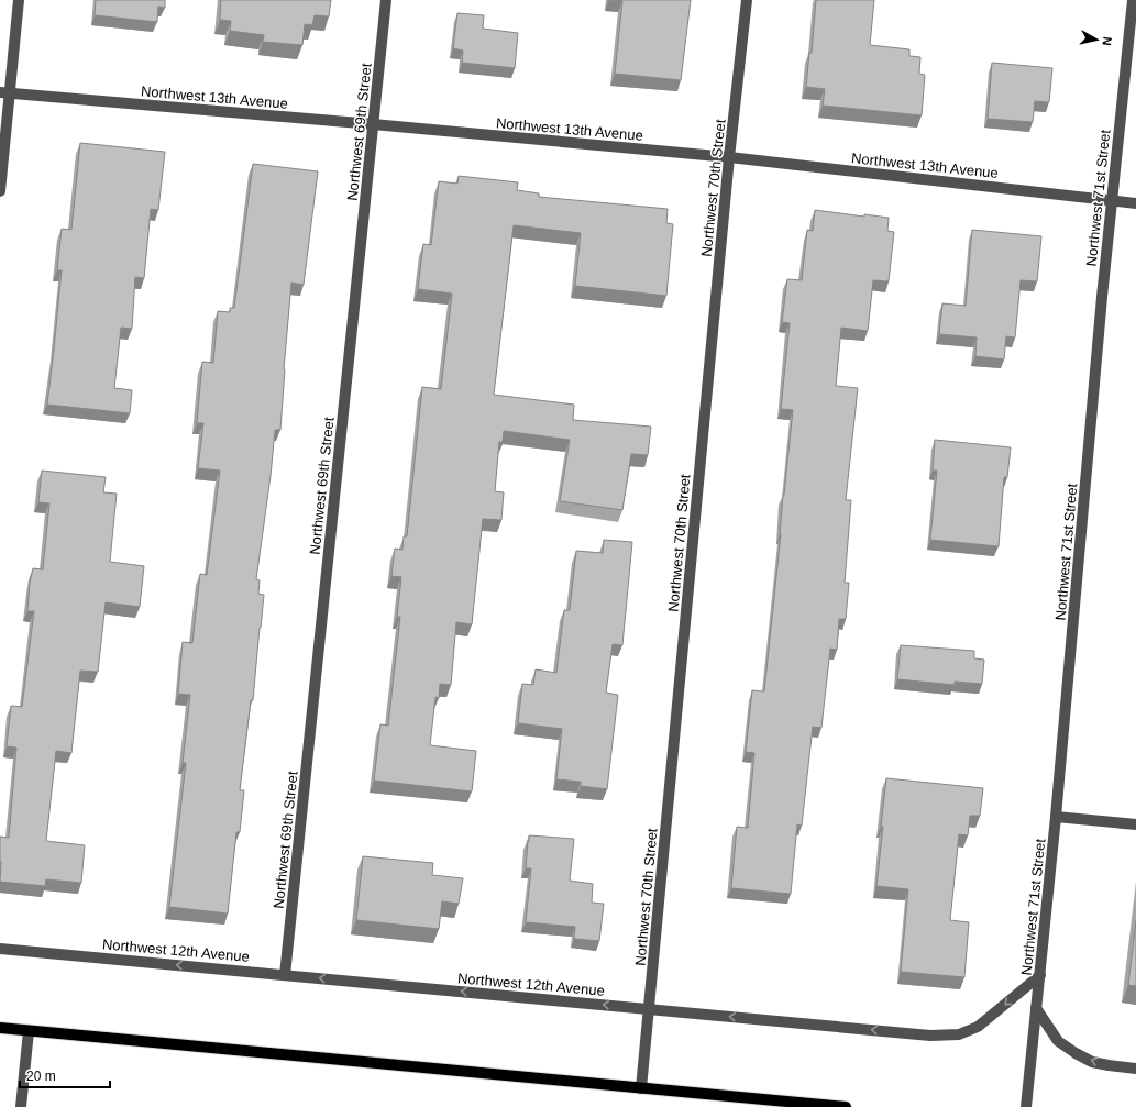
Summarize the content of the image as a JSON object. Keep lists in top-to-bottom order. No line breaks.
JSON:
{"streets":{"street":["Northwest 13th Avenue","Northwest 69th Street","Northwest 70th Street","Northwest 71st Street","Northwest 12th Avenue"]},"crossings":[["Northwest 13th Avenue","Northwest 69th Street"],["Northwest 13th Avenue","Northwest 70th Street"],["Northwest 13th Avenue","Northwest 71st Street"],["Northwest 69th Street","Northwest 12th Avenue"],["Northwest 70th Street","Northwest 12th Avenue"],["Northwest 71st Street","Northwest 12th Avenue"]],"one_way":["Northwest 12th Avenue"],"scale_bar":"20 m","north":"right"}
